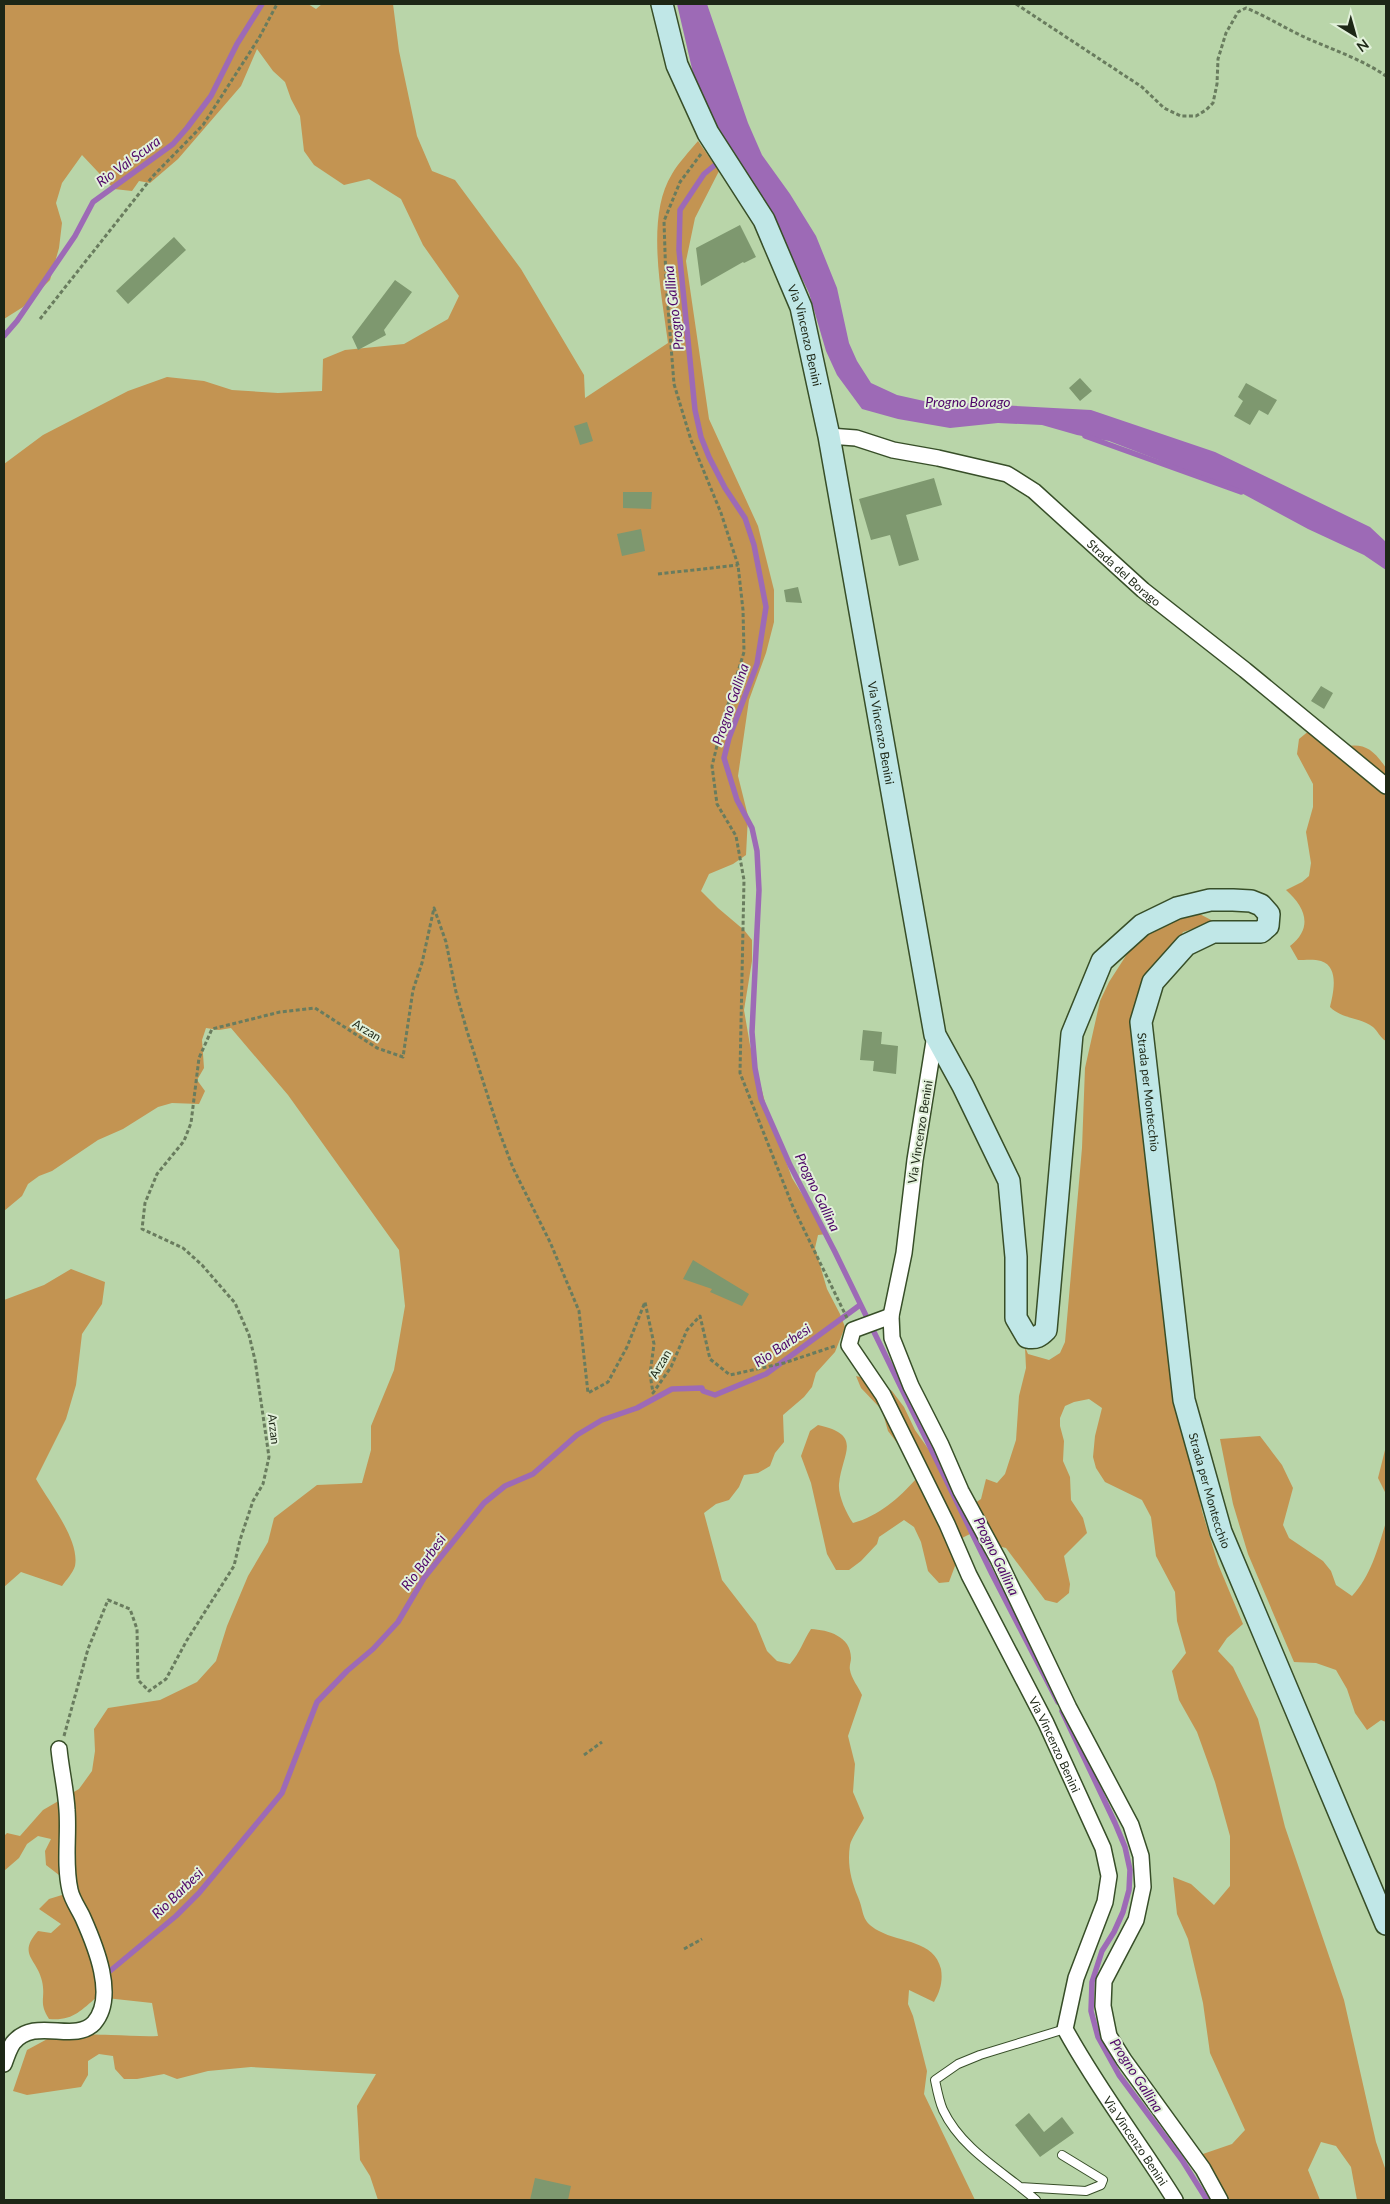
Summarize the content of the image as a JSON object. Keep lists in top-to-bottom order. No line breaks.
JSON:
{"streets":{"street":["Via Vincenzo Benini","Strada del Borago","Strada per Montecchio"],"path":["Arzan"]},"crossings":[["Via Vincenzo Benini","Strada del Borago"],["Via Vincenzo Benini","Arzan"],["Via Vincenzo Benini","Strada per Montecchio"]],"water":["Rio Val Scura","Progno Gallina","Progno Borago","Rio Barbesi"],"north":"bottom right"}
